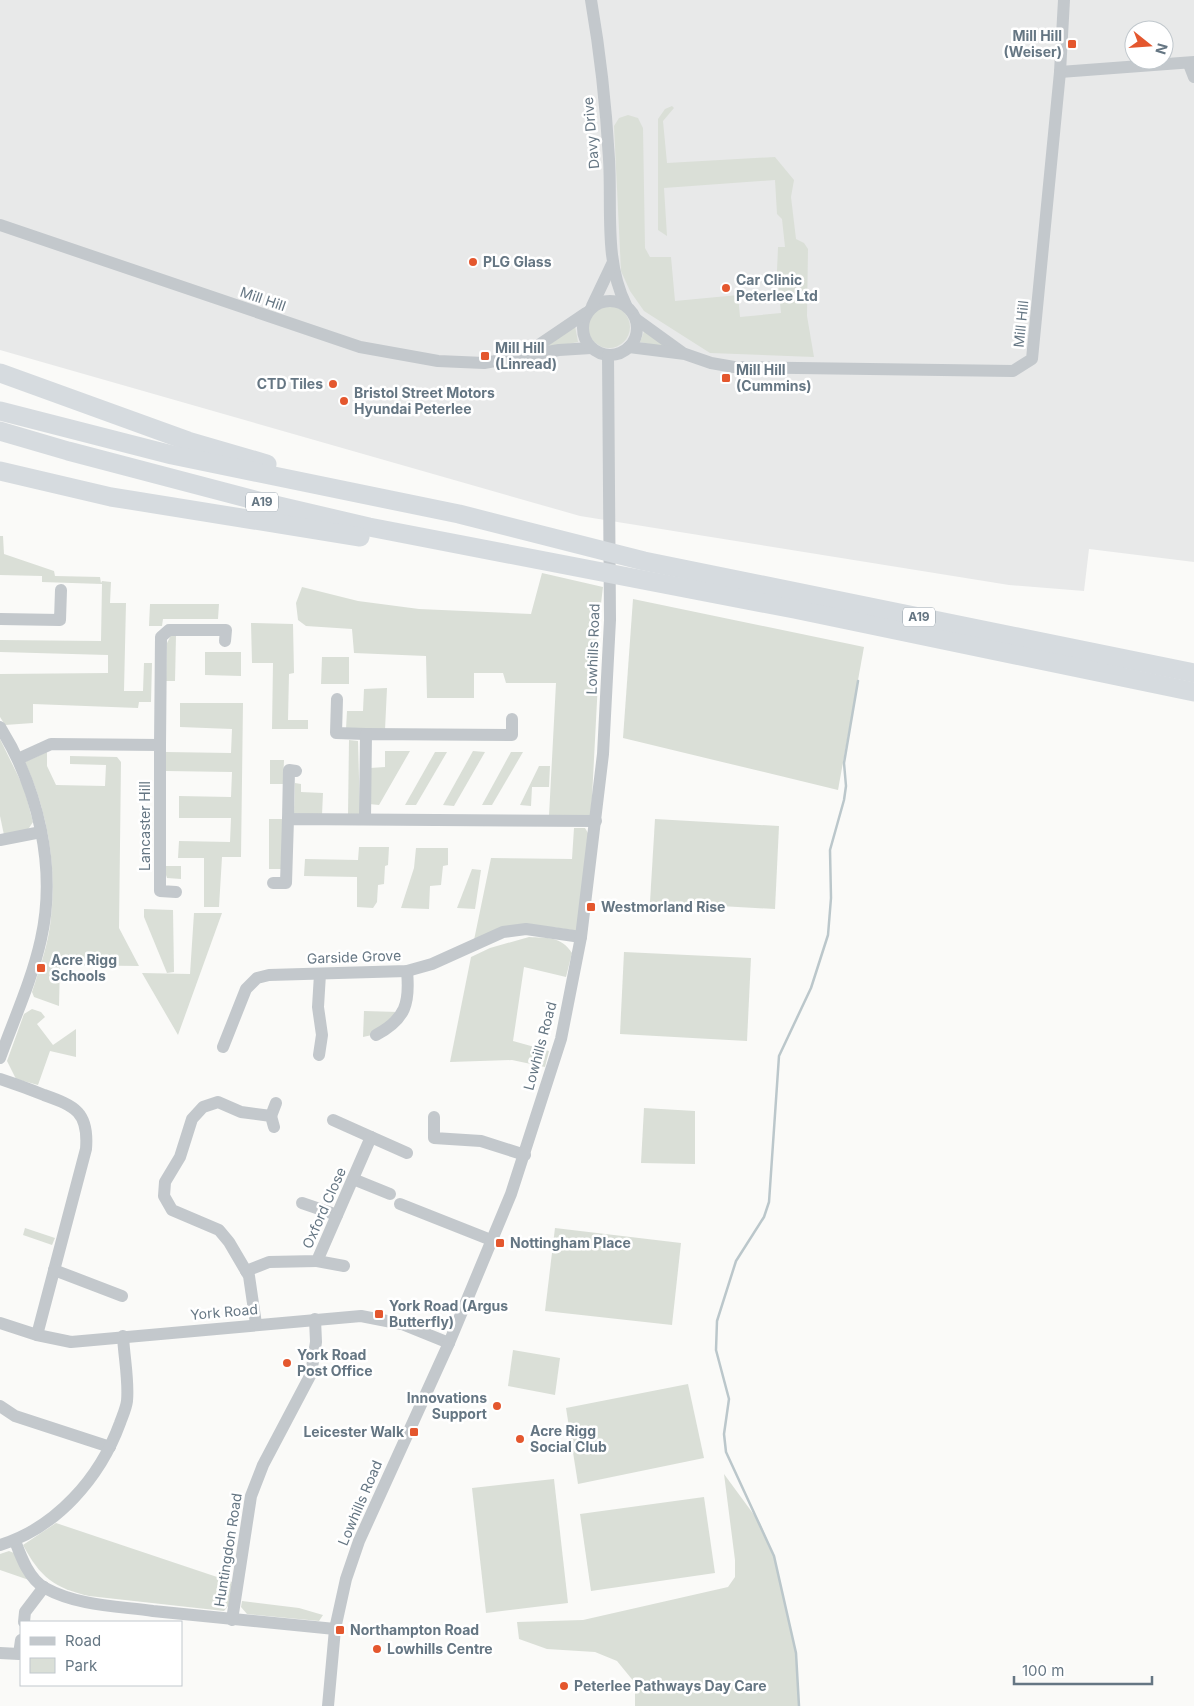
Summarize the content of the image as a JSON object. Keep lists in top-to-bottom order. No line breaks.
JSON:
{"streets":{"highway":["A19"],"street":["Davy Drive","Mill Hill","Lowhills Road","Lancaster Hill","Garside Grove","Oxford Close","York Road","Huntingdon Road"]},"crossings":[["Davy Drive","Mill Hill"],["Davy Drive","Lowhills Road"],["Mill Hill","Lowhills Road"],["Lowhills Road","Garside Grove"],["Lowhills Road","York Road"],["York Road","Huntingdon Road"]],"places":{"transit":["Mill Hill (Weiser)","Mill Hill (Linread)","Mill Hill (Cummins)","Westmorland Rise","Acre Rigg Schools","Nottingham Place","York Road (Argus Butterfly)","Leicester Walk","Northampton Road"],"other":["PLG Glass","Car Clinic Peterlee Ltd","CTD Tiles","Bristol Street Motors Hyundai Peterlee","York Road Post Office","Innovations Support","Acre Rigg Social Club","Lowhills Centre","Peterlee Pathways Day Care"]},"legend":["Road","Park"],"scale_bar":"100 m","north":"right"}
